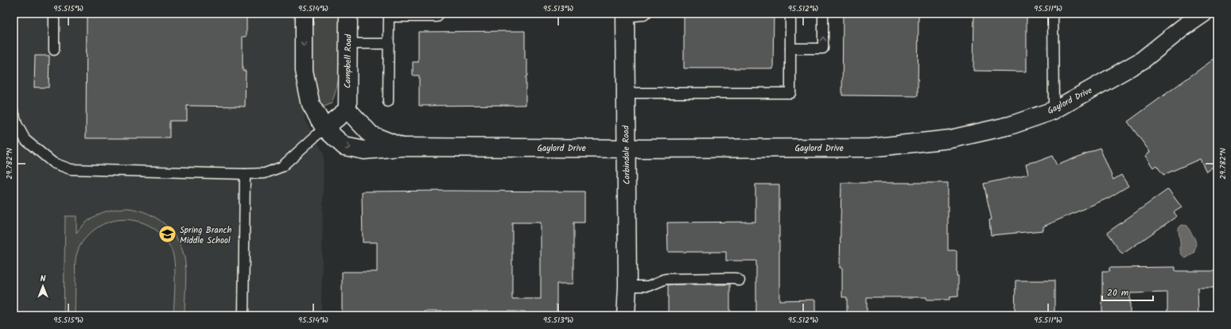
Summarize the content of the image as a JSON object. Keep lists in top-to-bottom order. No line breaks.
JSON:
{"streets":{"street":["Campbell Road","Gaylord Drive","Corbindale Road"]},"crossings":[["Campbell Road","Gaylord Drive"],["Gaylord Drive","Corbindale Road"]],"places":{"school or university":["Spring Branch Middle School"]},"scale_bar":"20 m","north":"top","coordinates":["95.515°W","95.514°W","95.513°W","95.512°W","95.511°W","29.782°N"]}
